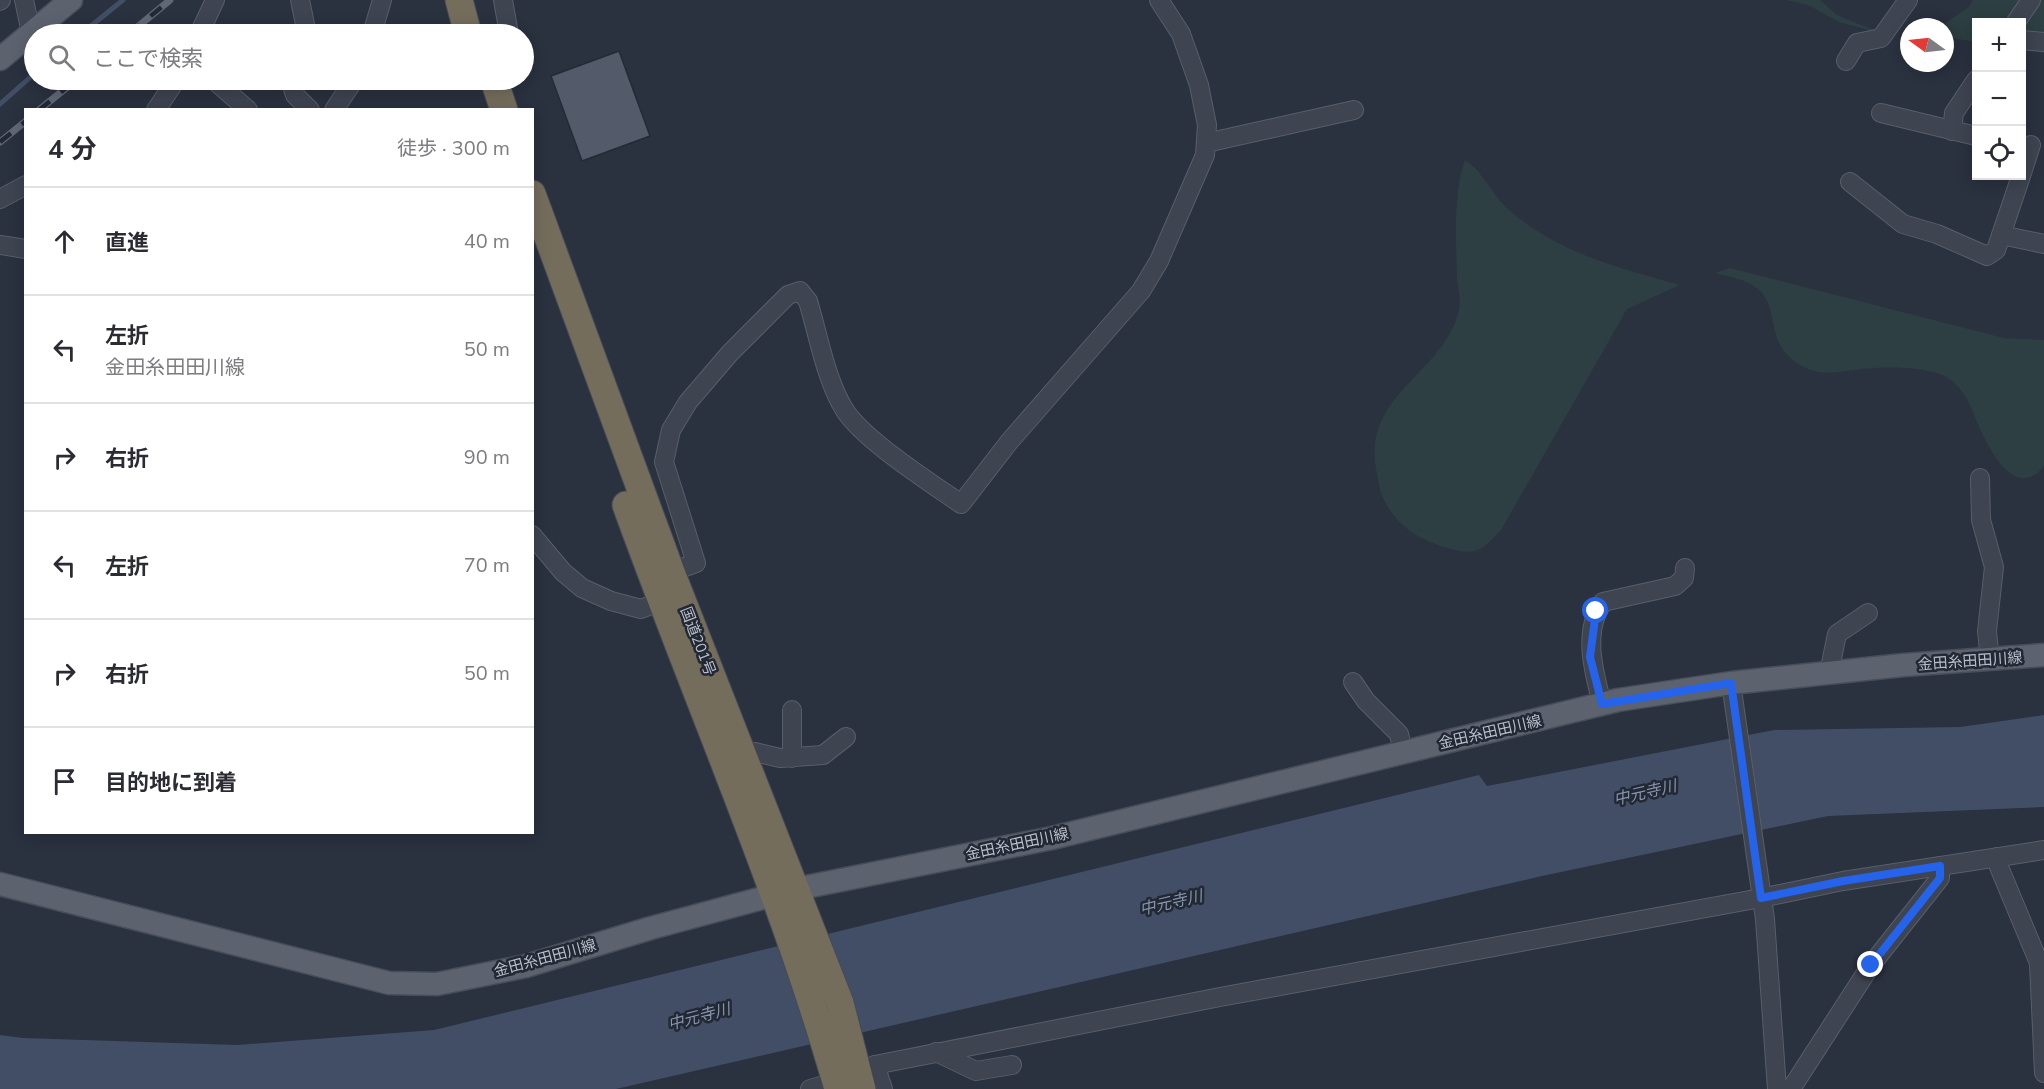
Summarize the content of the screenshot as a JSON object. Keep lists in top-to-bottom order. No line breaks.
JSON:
{"streets":{"highway":["国道201号"],"main road":["金田糸田田川線"]},"crossings":[["国道201号","金田糸田田川線"]],"water":["中元寺川"],"north":"left","page":{"map_buttons":["+","−"],"search":"ここで検索","heading":["4 分","徒歩 · 300 m"],"list":[["直進","40 m"],["左折","金田糸田田川線","50 m"],["右折","90 m"],["左折","70 m"],["右折","50 m"],"目的地に到着"]}}
